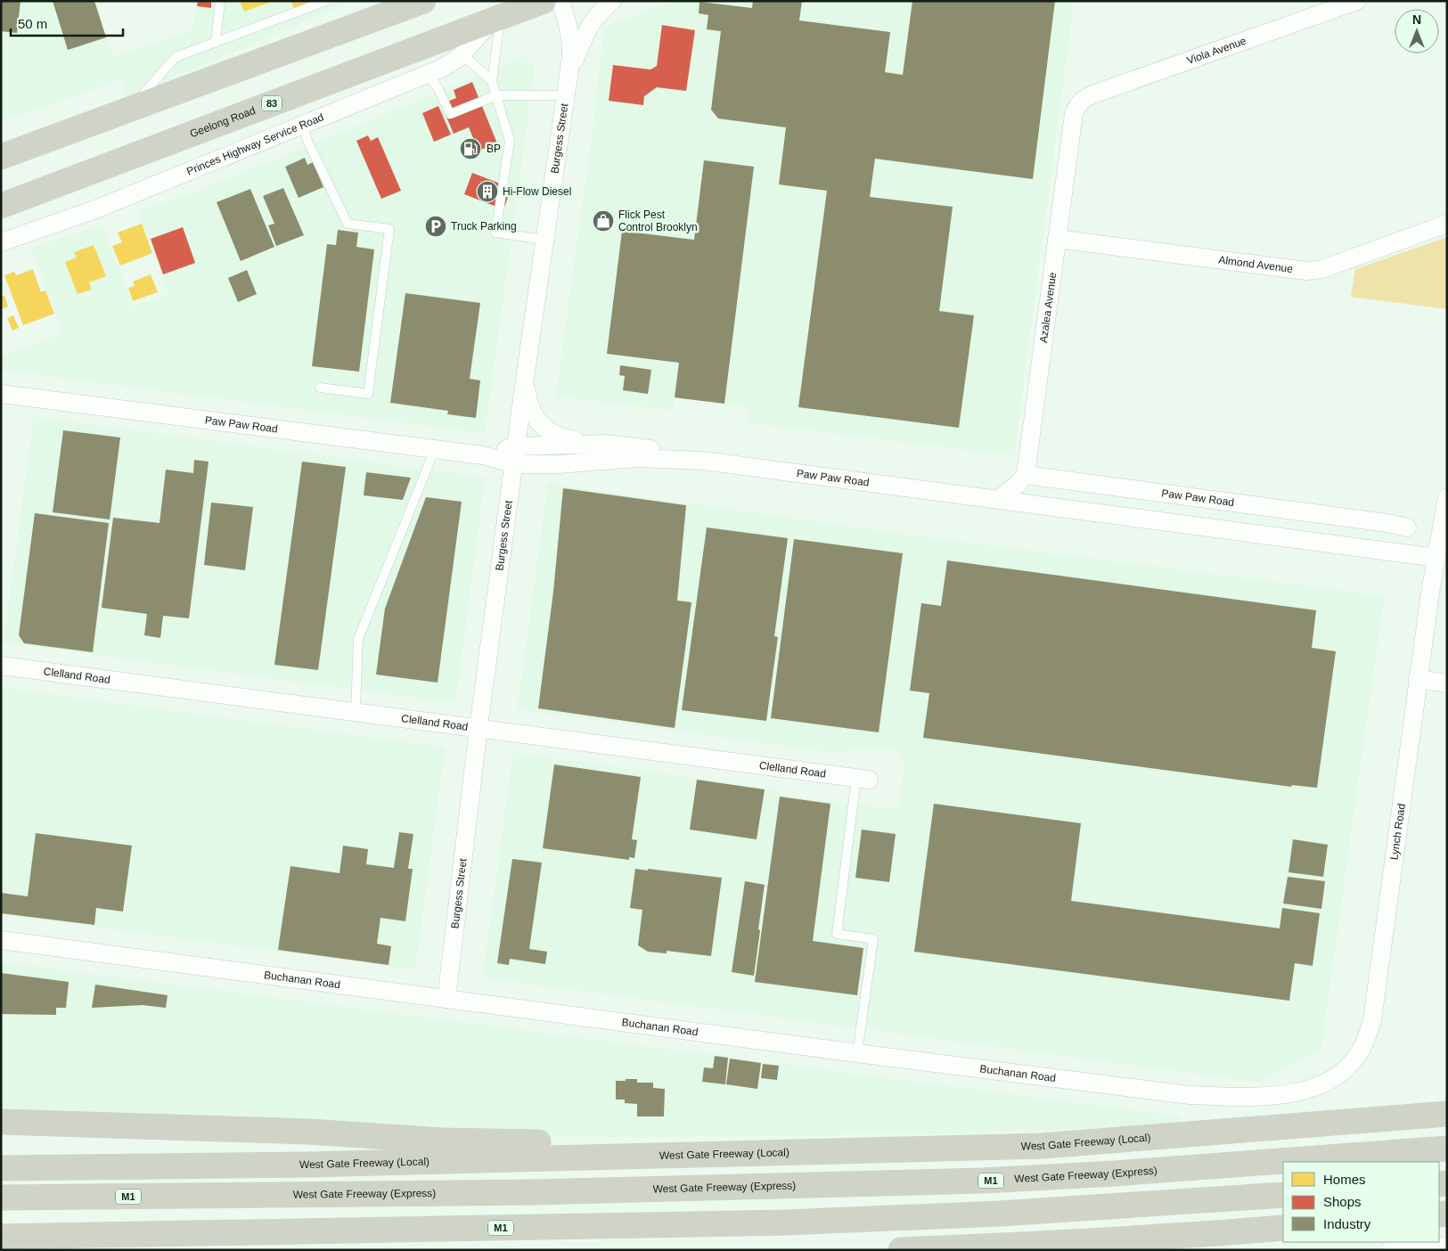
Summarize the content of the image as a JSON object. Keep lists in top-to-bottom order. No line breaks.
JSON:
{"streets":{"highway":["83","Geelong Road","West Gate Freeway (Local)","West Gate Freeway (Express)","M1"],"street":["Viola Avenue","Burgess Street","Princes Highway Service Road","Almond Avenue","Azalea Avenue","Paw Paw Road","Clelland Road","Lynch Road","Buchanan Road"]},"crossings":[["Viola Avenue","Azalea Avenue"],["Geelong Road","Burgess Street"],["Geelong Road","Princes Highway Service Road"],["Burgess Street","Paw Paw Road"],["Burgess Street","Clelland Road"],["Burgess Street","Buchanan Road"],["Almond Avenue","Azalea Avenue"],["Azalea Avenue","Paw Paw Road"],["Paw Paw Road","Lynch Road"],["Lynch Road","Buchanan Road"]],"places":{"fuel station":["BP"],"building":["Hi-Flow Diesel"],"shop":["Flick Pest Control Brooklyn"],"parking":["Truck Parking"]},"legend":["Homes","Shops","Industry"],"scale_bar":"50 m","north":"top"}
